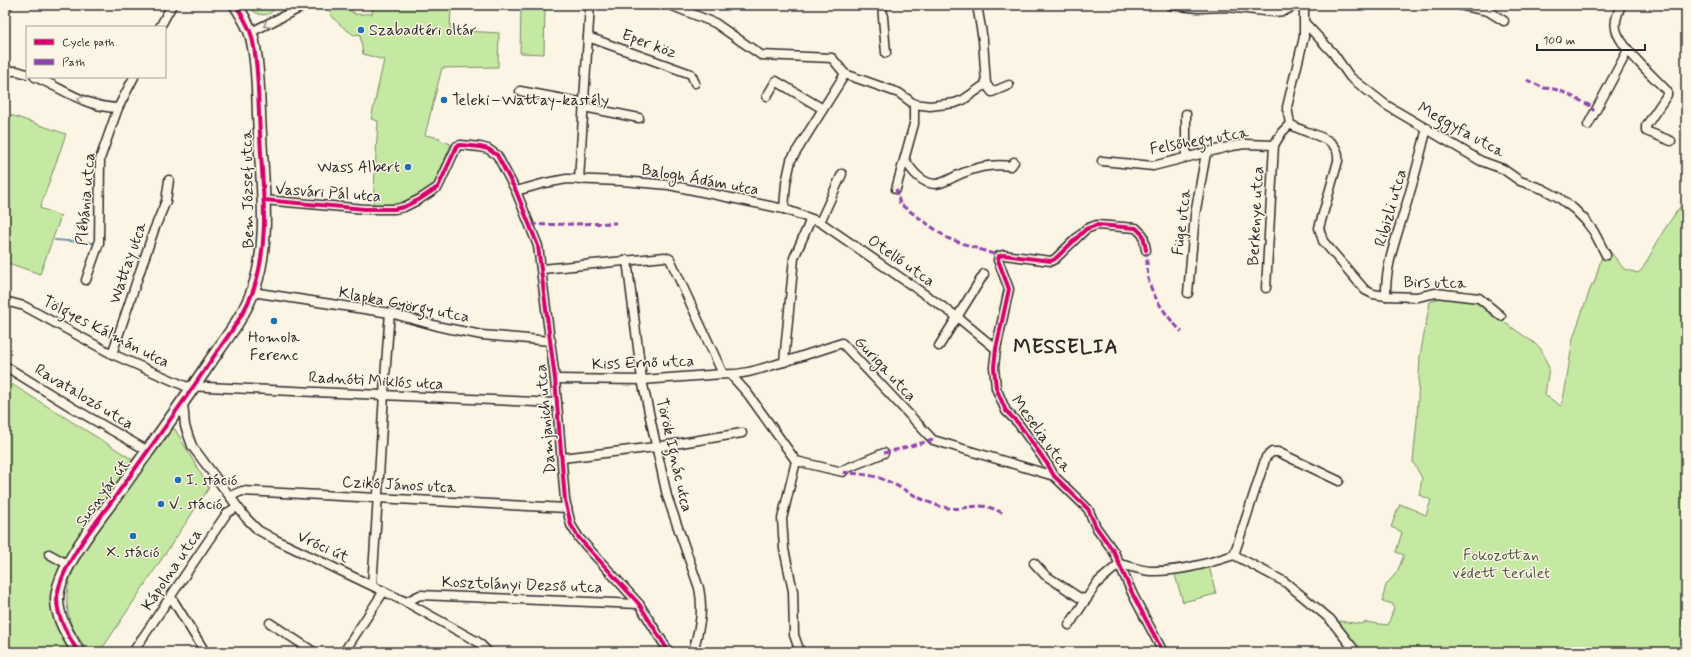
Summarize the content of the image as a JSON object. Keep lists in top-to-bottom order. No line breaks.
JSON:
{"streets":{"street":["Eper köz","Meggyfa utca","Felsőhegy utca","Balogh Ádám utca","Bem József utca","Vasvári Pál utca","Plébánia utca","Ribizli utca","Berkenye utca","Füge utca","Otelló utca","Wattay utca","Birs utca","Klapka György utca","Tölgyes Kálmán utca","Kiss Ernő utca","Guriga utca","Radnóti Miklós utca","Ravatalozó utca","Damjanich utca","Meselia utca","Török Ignác utca","Czikó János utca","Susnyár út","Vróci út","Kápolna utca","Kosztolányi Dezső utca"]},"crossings":[["Meggyfa utca","Ribizli utca"],["Felsőhegy utca","Berkenye utca"],["Felsőhegy utca","Füge utca"],["Balogh Ádám utca","Otelló utca"],["Balogh Ádám utca","Damjanich utca"],["Bem József utca","Vasvári Pál utca"],["Bem József utca","Klapka György utca"],["Bem József utca","Tölgyes Kálmán utca"],["Bem József utca","Radnóti Miklós utca"],["Bem József utca","Susnyár út"],["Bem József utca","Vróci út"],["Vasvári Pál utca","Damjanich utca"],["Ribizli utca","Birs utca"],["Otelló utca","Meselia utca"],["Wattay utca","Tölgyes Kálmán utca"],["Klapka György utca","Damjanich utca"],["Tölgyes Kálmán utca","Radnóti Miklós utca"],["Kiss Ernő utca","Guriga utca"],["Kiss Ernő utca","Damjanich utca"],["Kiss Ernő utca","Török Ignác utca"],["Guriga utca","Meselia utca"],["Radnóti Miklós utca","Damjanich utca"],["Ravatalozó utca","Susnyár út"],["Damjanich utca","Czikó János utca"],["Damjanich utca","Kosztolányi Dezső utca"],["Czikó János utca","Vróci út"],["Susnyár út","Vróci út"],["Vróci út","Kápolna utca"],["Vróci út","Kosztolányi Dezső utca"]],"districts":["MESSELIA"],"parks":["Fokozottan védett terület"],"places":["Szabadtéri oltár","Teleki–Wattay-kastély","Wass Albert","Homola Ferenc","I. stáció","V. stáció","X. stáció"],"legend":["Cycle path","Path"],"scale_bar":"100 m"}
